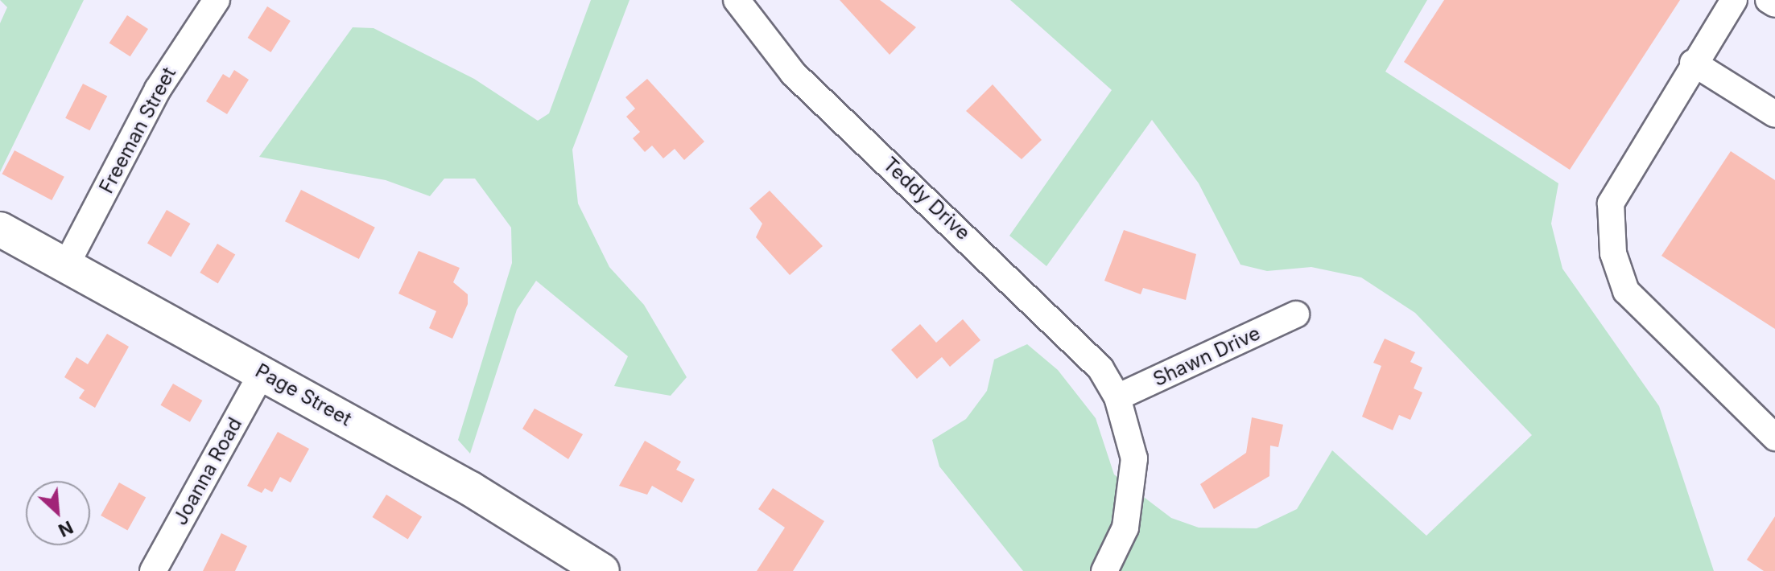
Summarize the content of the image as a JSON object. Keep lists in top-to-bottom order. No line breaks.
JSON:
{"streets":{"main road":["Page Street"],"street":["Freeman Street","Teddy Drive","Shawn Drive","Joanna Road"]},"crossings":[["Freeman Street","Page Street"],["Teddy Drive","Shawn Drive"],["Page Street","Joanna Road"]],"north":"bottom right"}
